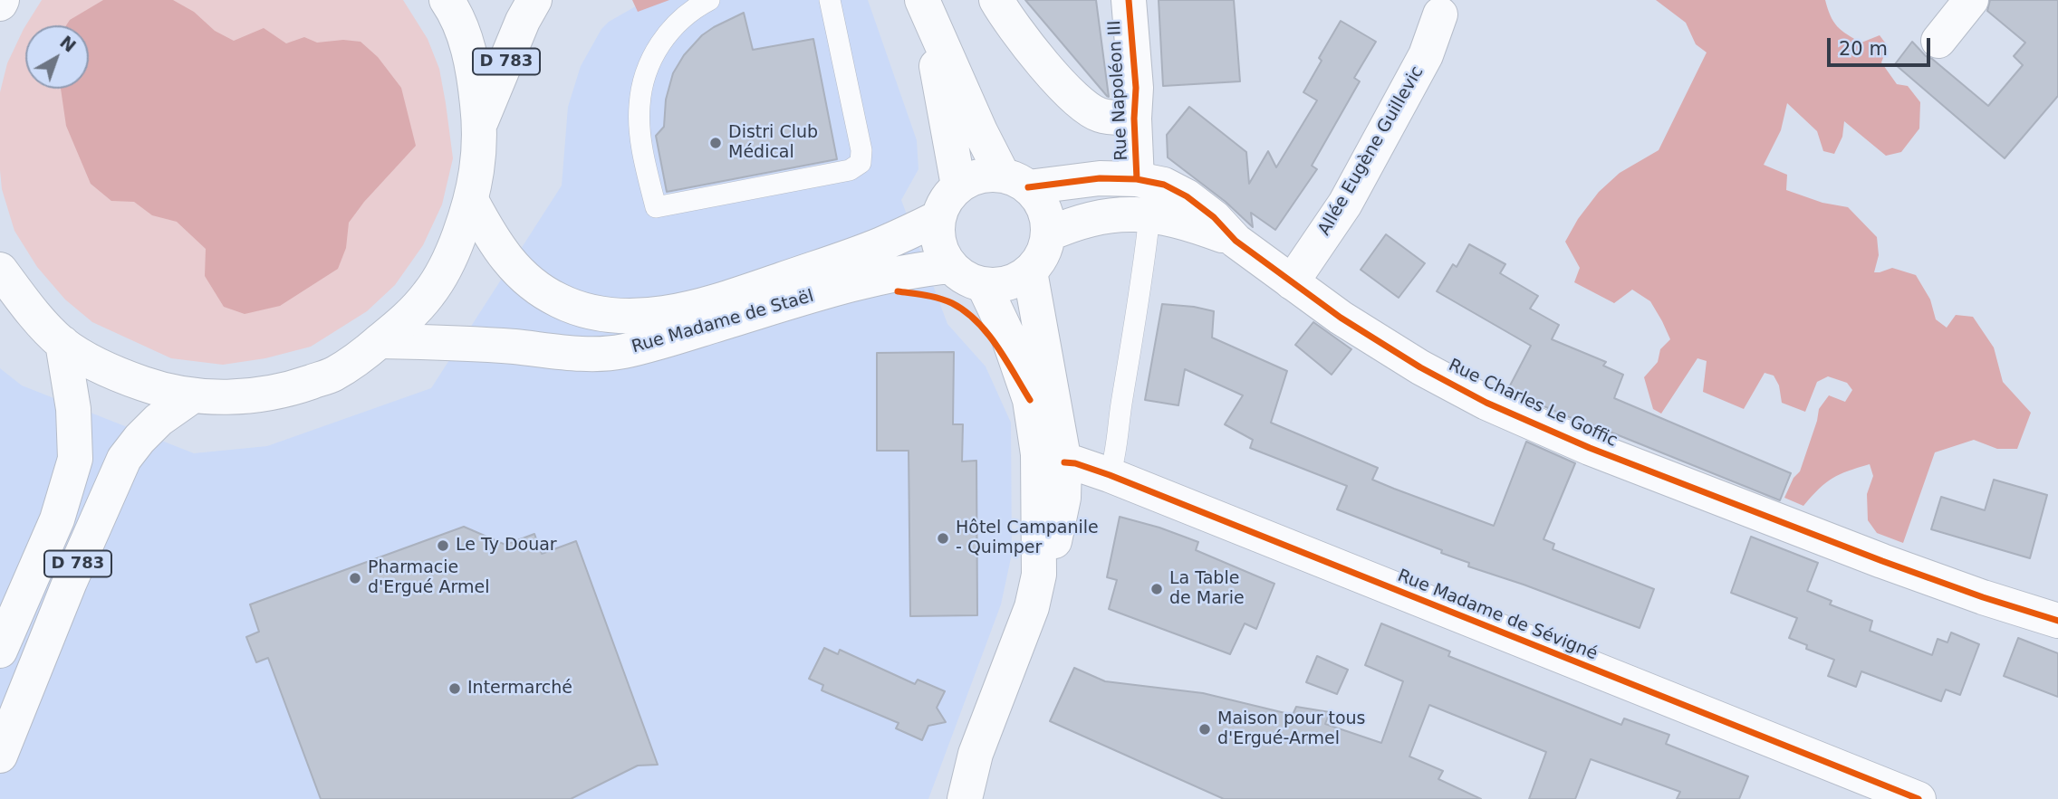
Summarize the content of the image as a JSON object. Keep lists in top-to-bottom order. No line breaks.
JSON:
{"streets":{"street":["D 783","Rue Napoléon III","Allée Eugène Guillevic","Rue Madame de Staël","Rue Charles Le Goffic","Rue Madame de Sévigné"]},"crossings":[["Rue Napoléon III","Rue Charles Le Goffic"],["Allée Eugène Guillevic","Rue Charles Le Goffic"],["Rue Madame de Staël","Rue Charles Le Goffic"]],"places":["Distri Club Médical","Hôtel Campanile - Quimper","Le Ty Douar","Pharmacie d'Ergué Armel","La Table de Marie","Intermarché","Maison pour tous d'Ergué-Armel"],"scale_bar":"20 m","north":"top right"}
